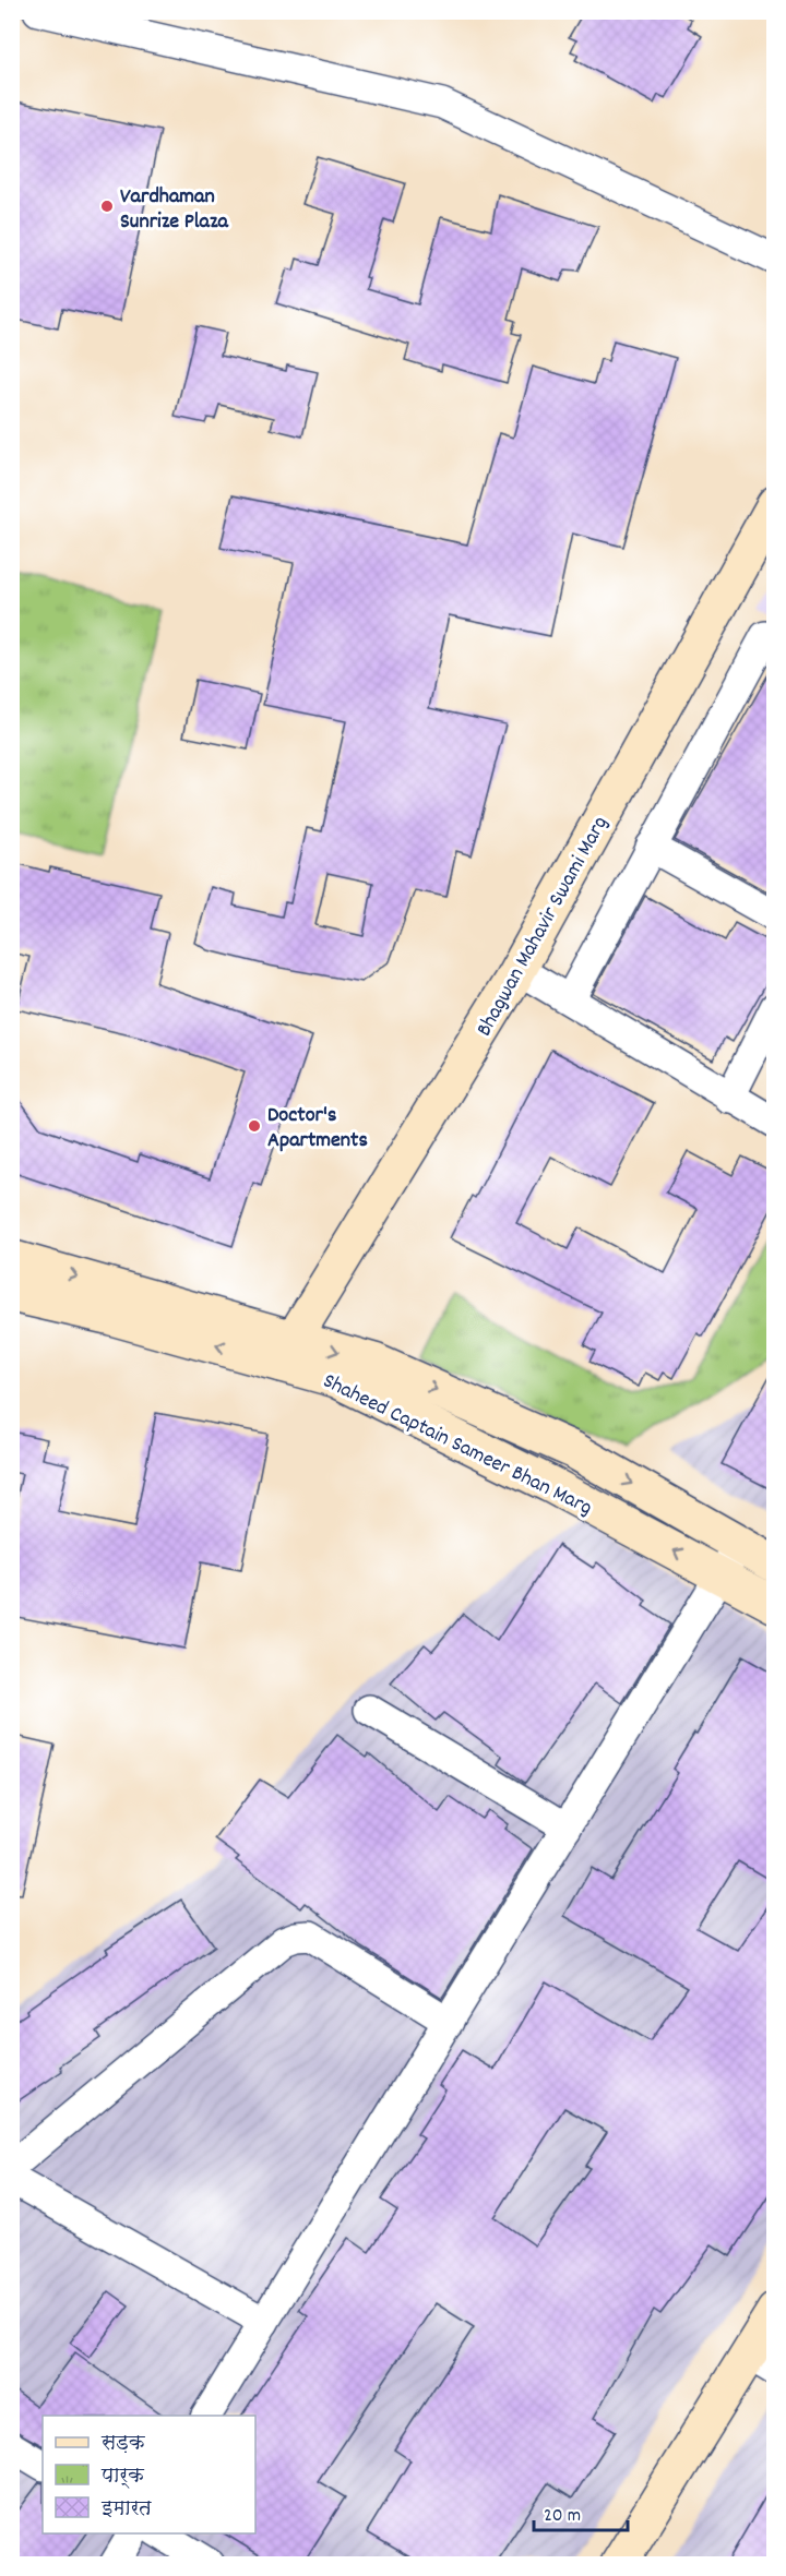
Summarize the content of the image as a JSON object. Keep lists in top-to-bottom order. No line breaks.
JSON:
{"streets":{"street":["Bhagwan Mahavir Swami Marg","Shaheed Captain Sameer Bhan Marg"]},"crossings":[["Bhagwan Mahavir Swami Marg","Shaheed Captain Sameer Bhan Marg"]],"places":["Vardhaman Sunrize Plaza","Doctor's Apartments"],"legend":["सड़क","पार्क","इमारत"],"scale_bar":"20 m"}
